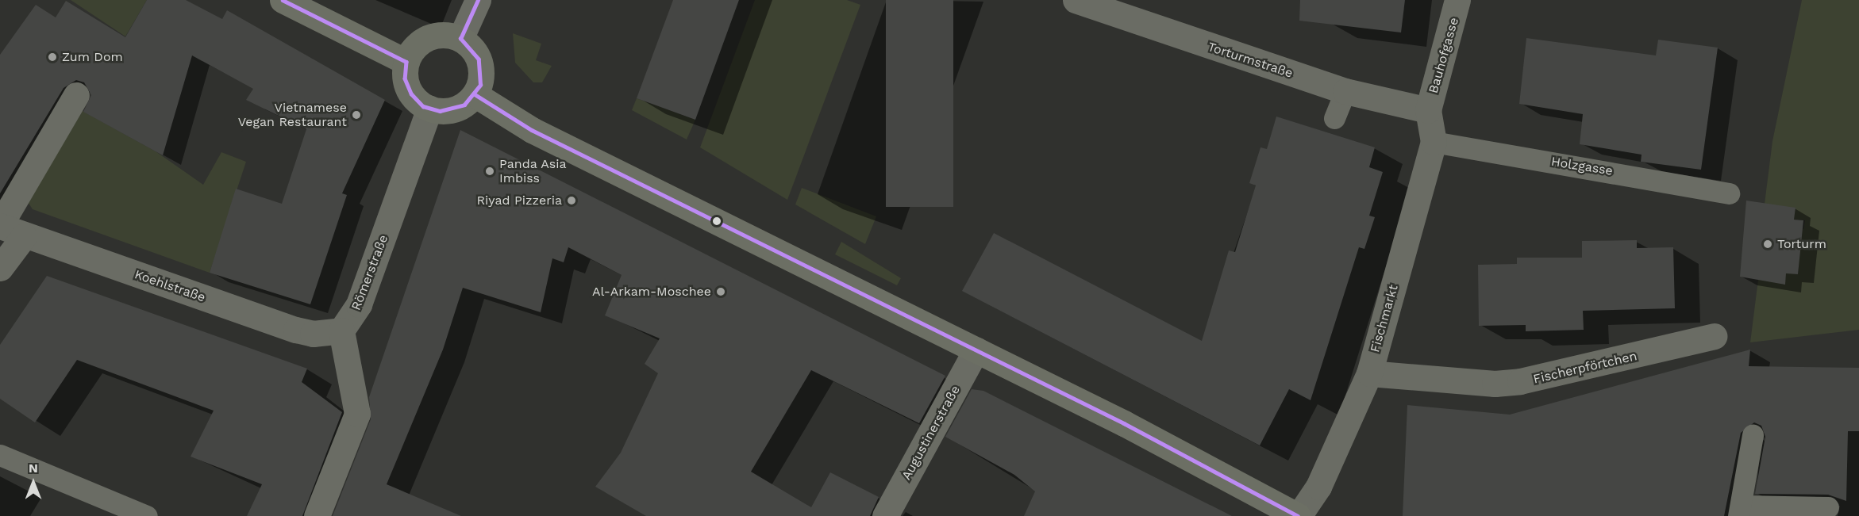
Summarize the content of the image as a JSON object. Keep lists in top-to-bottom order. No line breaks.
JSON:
{"streets":{"street":["Bauhofgasse","Torturmstraße","Römerstraße","Koehlstraße","Fischmarkt","Fischerpförtchen","Augustinerstraße"],"lane":["Holzgasse"]},"crossings":[["Bauhofgasse","Torturmstraße"],["Bauhofgasse","Fischmarkt"],["Torturmstraße","Fischmarkt"],["Holzgasse","Fischmarkt"],["Römerstraße","Koehlstraße"],["Fischmarkt","Fischerpförtchen"]],"places":["Zum Dom","Vietnamese Vegan Restaurant","Panda Asia Imbiss","Riyad Pizzeria","Torturm","Al-Arkam-Moschee"],"north":"top"}
